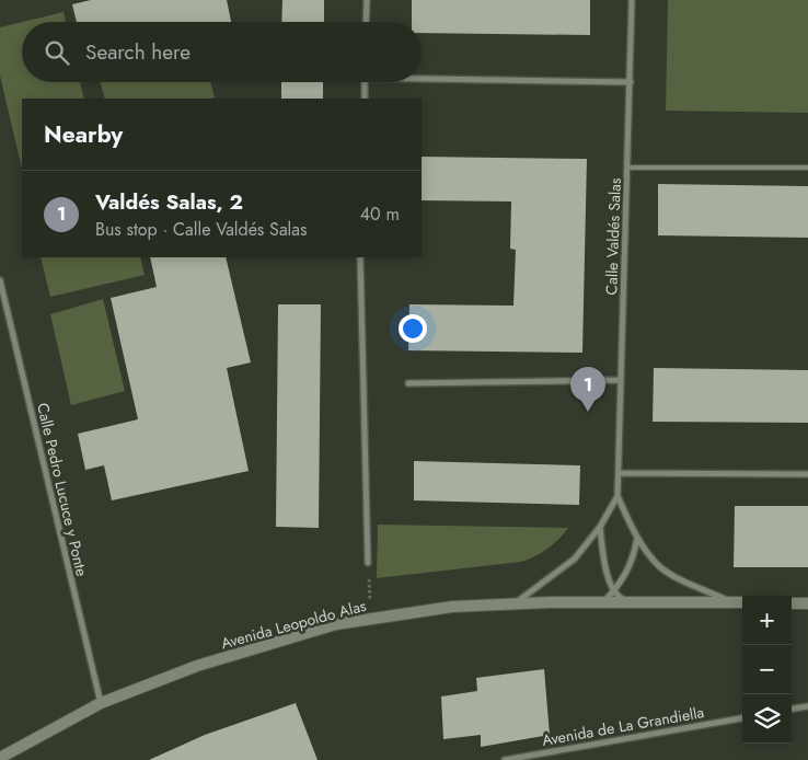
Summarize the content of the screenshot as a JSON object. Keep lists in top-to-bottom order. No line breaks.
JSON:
{"streets":{"main road":["Avenida Leopoldo Alas"],"street":["Calle Valdés Salas","Calle Pedro Lucuce y Ponte","Avenida de La Grandiella"]},"crossings":[["Calle Valdés Salas","Avenida Leopoldo Alas"],["Calle Pedro Lucuce y Ponte","Avenida Leopoldo Alas"]],"page":{"search":"Search here","heading":"Nearby","list":[{"mark":"1","name":"Valdés Salas, 2","note":"Bus stop · Calle Valdés Salas","value":"40 m"}],"pins":"1","map_buttons":["+","−"]}}
